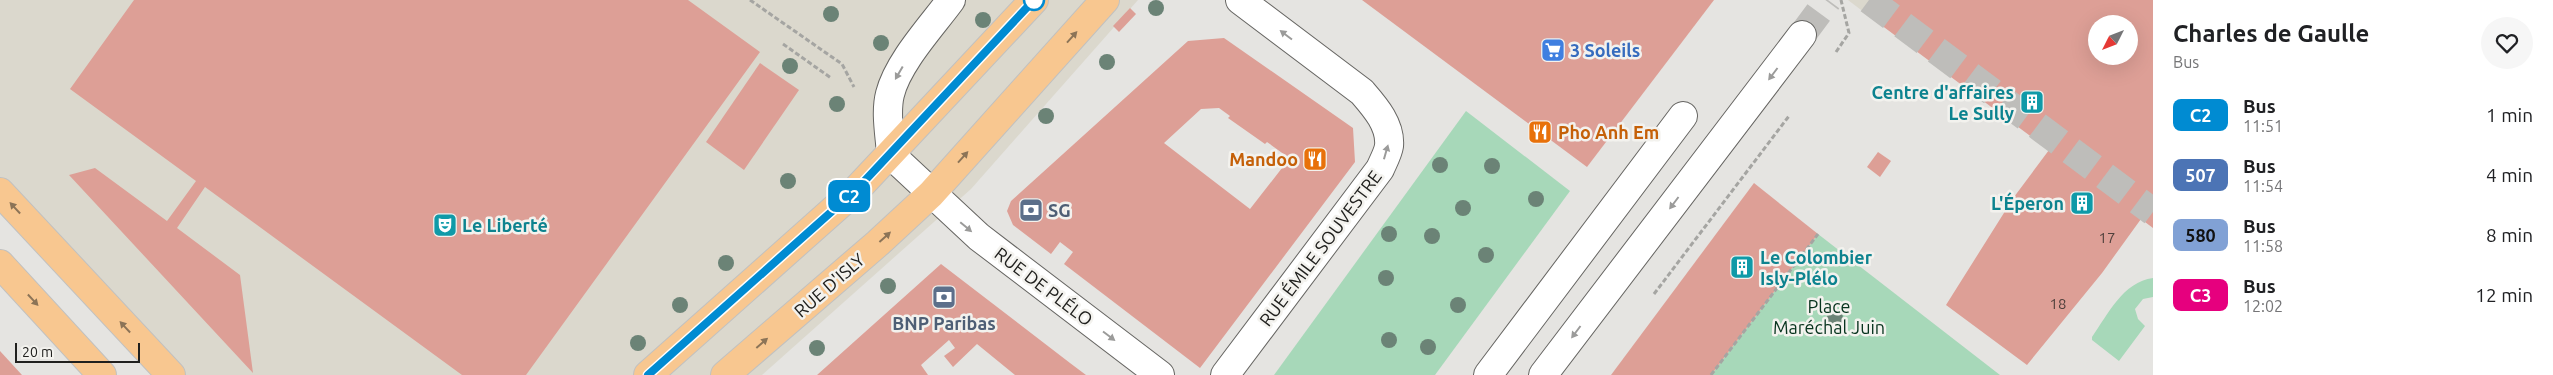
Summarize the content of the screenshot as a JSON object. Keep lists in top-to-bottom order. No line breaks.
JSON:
{"streets":{"main road":["RUE D'ISLY"],"street":["RUE ÉMILE SOUVESTRE","RUE DE PLÉLO"]},"crossings":[["RUE D'ISLY","RUE DE PLÉLO"]],"one_way":["RUE DE PLÉLO"],"parks":["Place Maréchal Juin"],"places":{"supermarket":["3 Soleils"],"building":["Centre d'affaires Le Sully","L'Éperon","Le Colombier Isly-Plélo"],"restaurant":["Pho Anh Em","Mandoo"],"bank":["SG","BNP Paribas"],"theatre":["Le Liberté"]},"lines":["bus line C2"],"house_numbers":["17","18"],"scale_bar":"20 m","north":"bottom left","page":{"on_map":"C2","heading":["Charles de Gaulle","Bus"],"list":[{"mark":"C2","name":"Bus","note":"11:51","value":"1 min"},{"mark":"507","name":"Bus","note":"11:54","value":"4 min"},{"mark":"580","name":"Bus","note":"11:58","value":"8 min"},{"mark":"C3","name":"Bus","note":"12:02","value":"12 min"}],"scale":"20 m"}}
